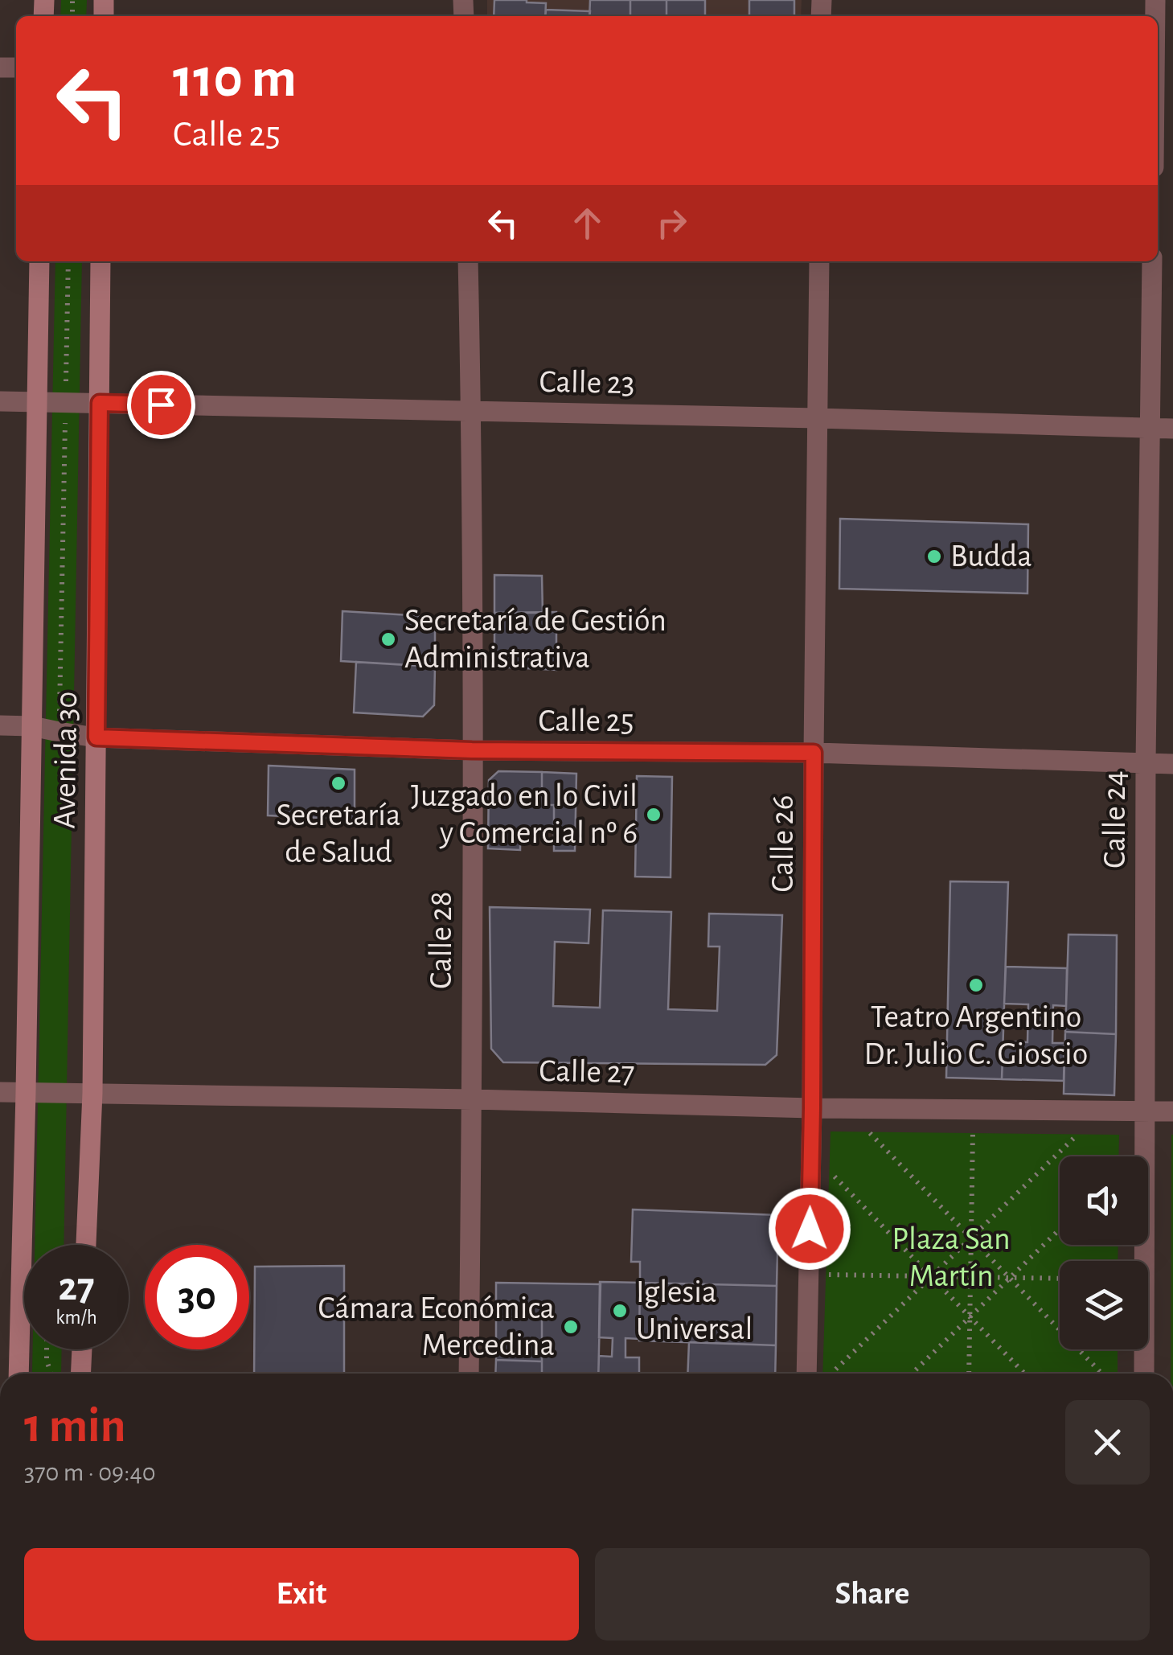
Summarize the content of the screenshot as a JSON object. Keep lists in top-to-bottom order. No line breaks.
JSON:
{"streets":{"main road":["Avenida 30"],"street":["Calle 23","Calle 25","Calle 24","Calle 26","Calle 28","Calle 27"]},"crossings":[["Calle 23","Avenida 30"],["Calle 23","Calle 24"],["Calle 23","Calle 26"],["Calle 23","Calle 28"],["Calle 25","Avenida 30"],["Calle 25","Calle 24"],["Calle 25","Calle 26"],["Calle 25","Calle 28"],["Avenida 30","Calle 27"],["Calle 24","Calle 27"],["Calle 26","Calle 27"],["Calle 28","Calle 27"]],"parks":["Plaza San Martín"],"places":["Budda","Secretaría de Gestión Administrativa","Secretaría de Salud","Juzgado en lo Civil y Comercial nº 6","Teatro Argentino Dr. Julio C. Gioscio","Iglesia Universal","Cámara Económica Mercedina"],"page":{"turn":["110 m","Calle 25"],"speed":"27 km/h","limit":"30","heading":["1 min","370 m · 09:40"],"buttons":["Exit","Share"]}}
